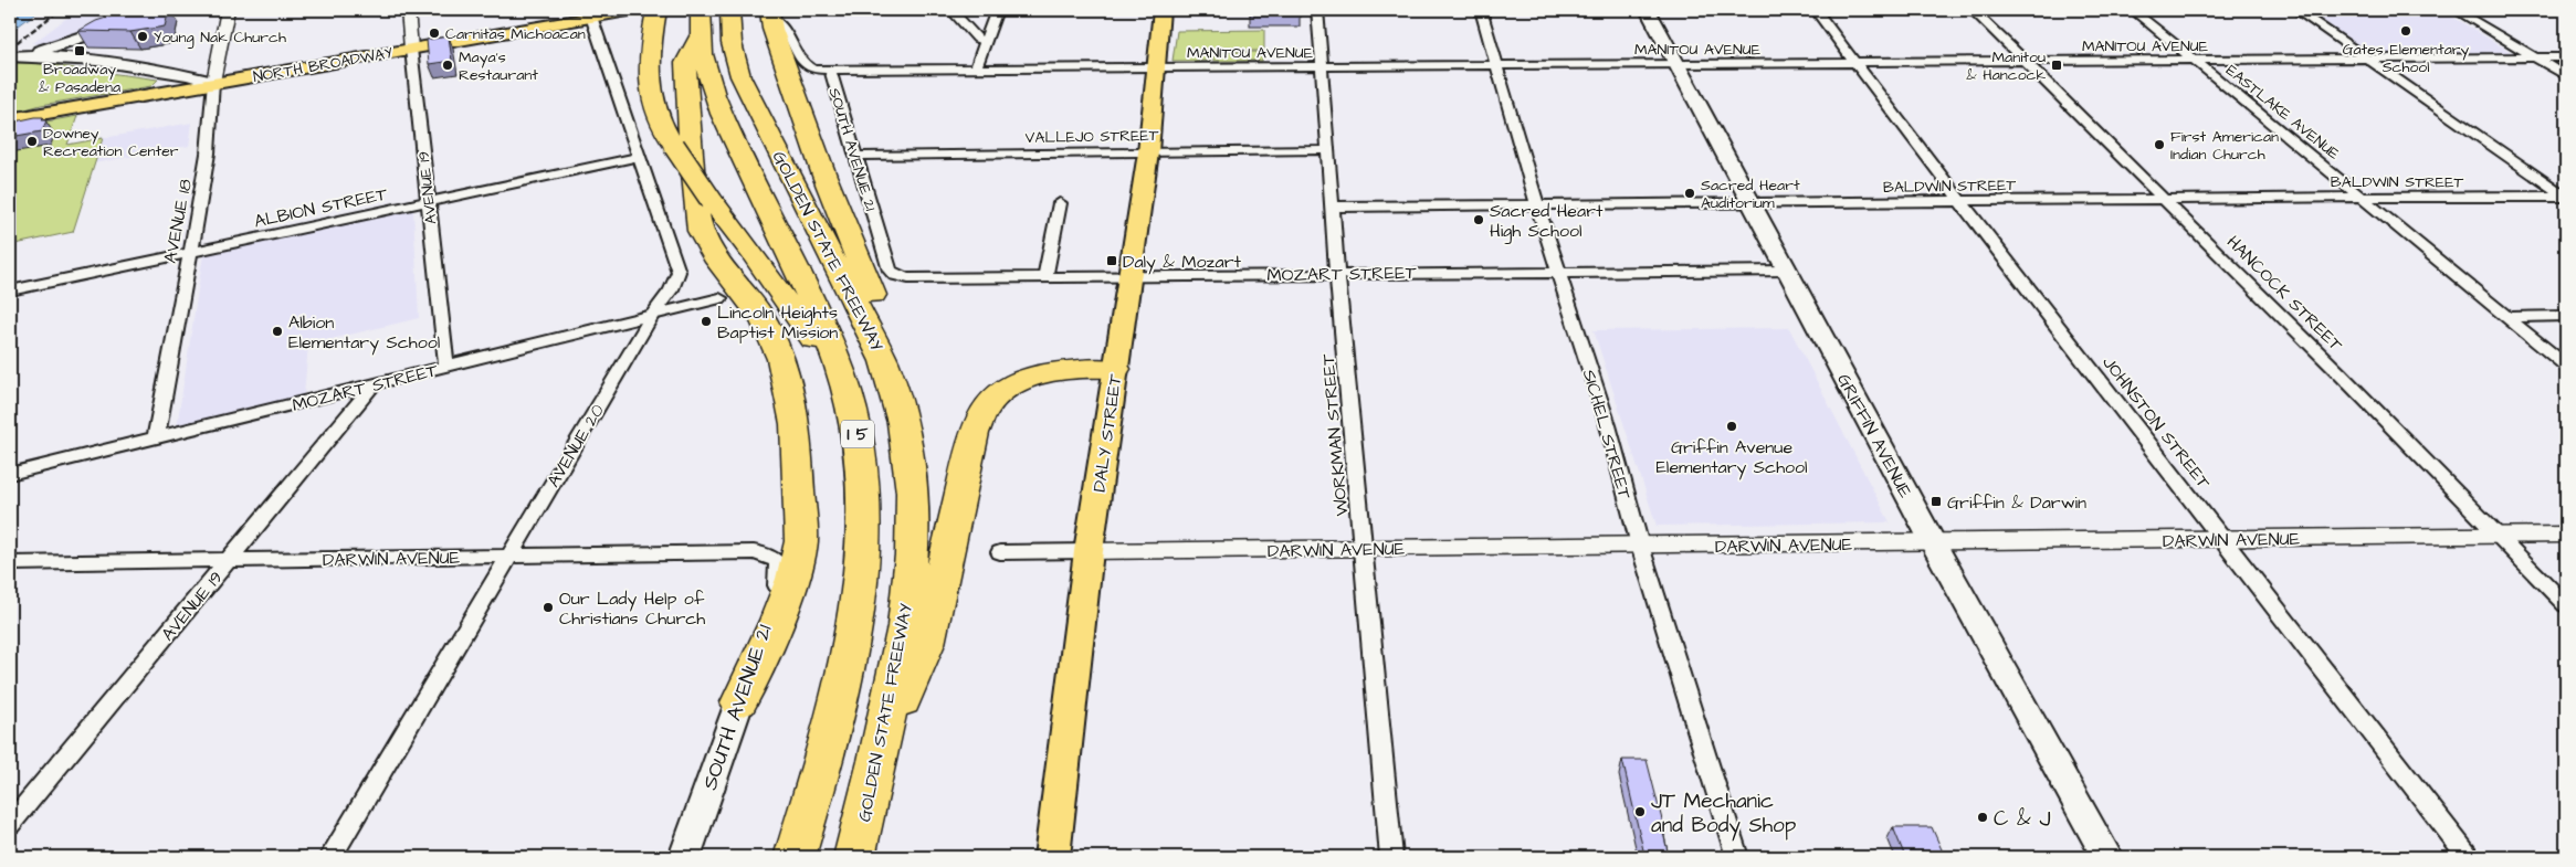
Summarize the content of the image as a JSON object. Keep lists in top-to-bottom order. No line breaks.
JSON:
{"streets":{"highway":["GOLDEN STATE FREEWAY","I 5"],"main road":["NORTH BROADWAY","SOUTH AVENUE 21","DALY STREET","GRIFFIN AVENUE"],"street":["MANITOU AVENUE","EASTLAKE AVENUE","VALLEJO STREET","BALDWIN STREET","AVENUE 19","ALBION STREET","AVENUE 18","MOZART STREET","HANCOCK STREET","JOHNSTON STREET","SICHEL STREET","WORKMAN STREET","AVENUE 20","DARWIN AVENUE"]},"crossings":[["MANITOU AVENUE","EASTLAKE AVENUE"],["MANITOU AVENUE","SOUTH AVENUE 21"],["MANITOU AVENUE","HANCOCK STREET"],["MANITOU AVENUE","JOHNSTON STREET"],["MANITOU AVENUE","DALY STREET"],["MANITOU AVENUE","SICHEL STREET"],["MANITOU AVENUE","WORKMAN STREET"],["MANITOU AVENUE","GRIFFIN AVENUE"],["NORTH BROADWAY","AVENUE 19"],["NORTH BROADWAY","AVENUE 18"],["NORTH BROADWAY","AVENUE 20"],["EASTLAKE AVENUE","BALDWIN STREET"],["VALLEJO STREET","SOUTH AVENUE 21"],["VALLEJO STREET","DALY STREET"],["VALLEJO STREET","WORKMAN STREET"],["SOUTH AVENUE 21","MOZART STREET"],["SOUTH AVENUE 21","DARWIN AVENUE"],["BALDWIN STREET","HANCOCK STREET"],["BALDWIN STREET","JOHNSTON STREET"],["BALDWIN STREET","SICHEL STREET"],["BALDWIN STREET","WORKMAN STREET"],["BALDWIN STREET","GRIFFIN AVENUE"],["AVENUE 19","ALBION STREET"],["AVENUE 19","MOZART STREET"],["AVENUE 19","DARWIN AVENUE"],["ALBION STREET","AVENUE 18"],["ALBION STREET","AVENUE 20"],["AVENUE 18","MOZART STREET"],["MOZART STREET","DALY STREET"],["MOZART STREET","SICHEL STREET"],["MOZART STREET","WORKMAN STREET"],["MOZART STREET","GRIFFIN AVENUE"],["MOZART STREET","AVENUE 20"],["HANCOCK STREET","DARWIN AVENUE"],["JOHNSTON STREET","DARWIN AVENUE"],["DALY STREET","DARWIN AVENUE"],["SICHEL STREET","DARWIN AVENUE"],["WORKMAN STREET","DARWIN AVENUE"],["GRIFFIN AVENUE","DARWIN AVENUE"],["AVENUE 20","DARWIN AVENUE"]],"places":{"other":["Gates Elementary School","Carnitas Michoacan","Young Nak Church","Maya's Restaurant","Downey Recreation Center","First American Indian Church","Sacred Heart Auditorium","Sacred Heart High School","Lincoln Heights Baptist Mission","Albion Elementary School","Griffin Avenue Elementary School","Our Lady Help of Christians Church","JT Mechanic and Body Shop","C & J"],"transit":["Broadway & Pasadena","Manitou & Hancock","Daly & Mozart","Griffin & Darwin"]}}
